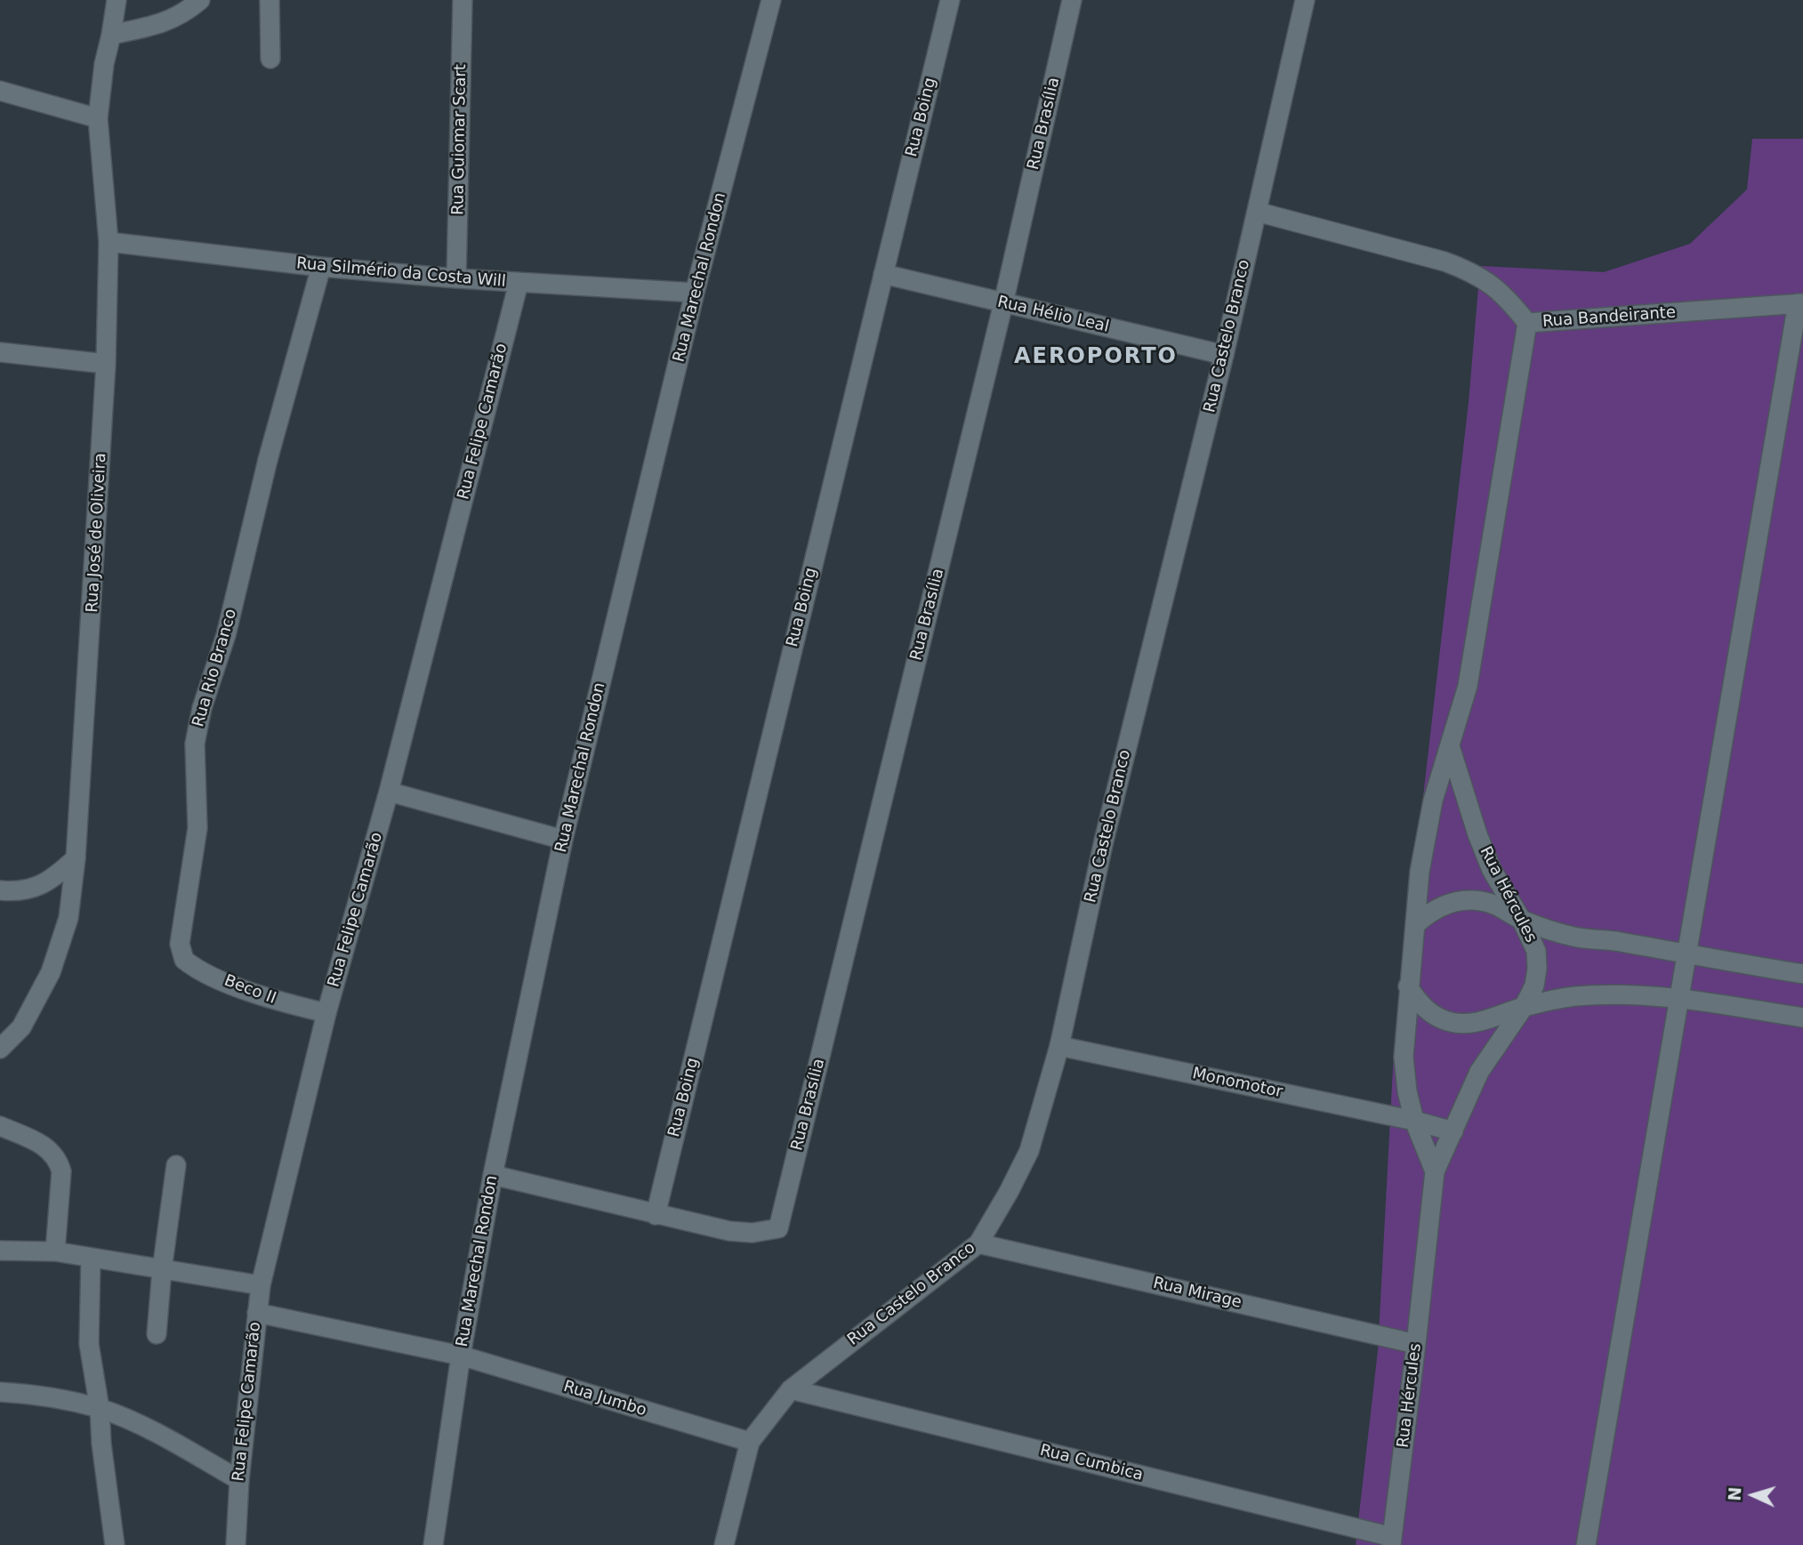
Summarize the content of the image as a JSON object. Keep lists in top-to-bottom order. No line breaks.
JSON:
{"streets":{"street":["Rua Boing","Rua Brasília","Rua Guiomar Scart","Rua Silmério da Costa Will","Rua Marechal Rondon","Rua Hélio Leal","Rua Bandeirante","Rua Castelo Branco","Rua Felipe Camarão","Rua José de Oliveira","Rua Rio Branco","Rua Hércules","Beco II","Monomotor","Rua Mirage","Rua Jumbo","Rua Cumbica"]},"crossings":[["Rua Boing","Rua Brasília"],["Rua Boing","Rua Hélio Leal"],["Rua Brasília","Rua Hélio Leal"],["Rua Guiomar Scart","Rua Silmério da Costa Will"],["Rua Silmério da Costa Will","Rua Marechal Rondon"],["Rua Silmério da Costa Will","Rua Felipe Camarão"],["Rua Silmério da Costa Will","Rua José de Oliveira"],["Rua Silmério da Costa Will","Rua Rio Branco"],["Rua Marechal Rondon","Rua Jumbo"],["Rua Hélio Leal","Rua Castelo Branco"],["Rua Bandeirante","Rua Castelo Branco"],["Rua Bandeirante","Rua Hércules"],["Rua Castelo Branco","Monomotor"],["Rua Castelo Branco","Rua Mirage"],["Rua Castelo Branco","Rua Jumbo"],["Rua Castelo Branco","Rua Cumbica"],["Rua Felipe Camarão","Beco II"],["Rua Felipe Camarão","Rua Jumbo"],["Rua Rio Branco","Beco II"],["Rua Hércules","Monomotor"],["Rua Hércules","Rua Mirage"],["Rua Hércules","Rua Cumbica"]],"districts":["AEROPORTO"],"north":"left"}
